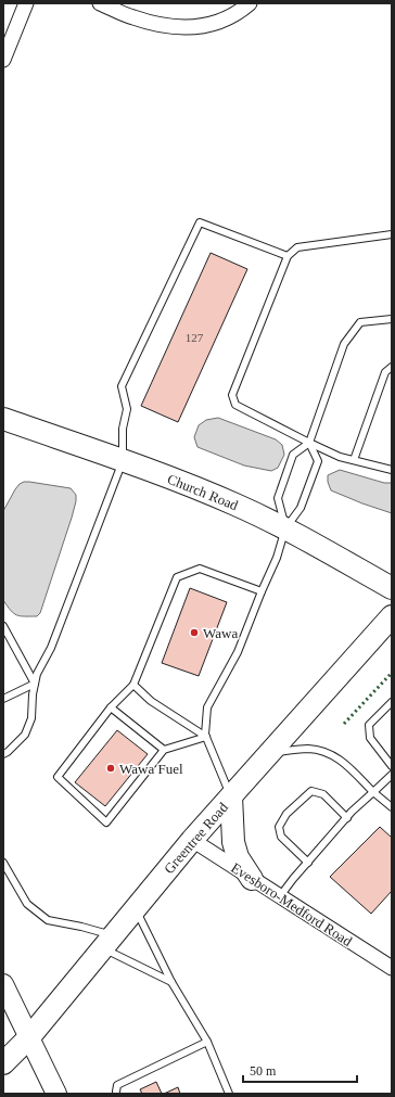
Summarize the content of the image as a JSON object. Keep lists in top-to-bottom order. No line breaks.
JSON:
{"streets":{"main road":["Church Road","Greentree Road"],"street":["Evesboro-Medford Road"]},"crossings":[["Greentree Road","Evesboro-Medford Road"]],"places":["Wawa","Wawa Fuel"],"house_numbers":["127"],"scale_bar":"50 m"}
